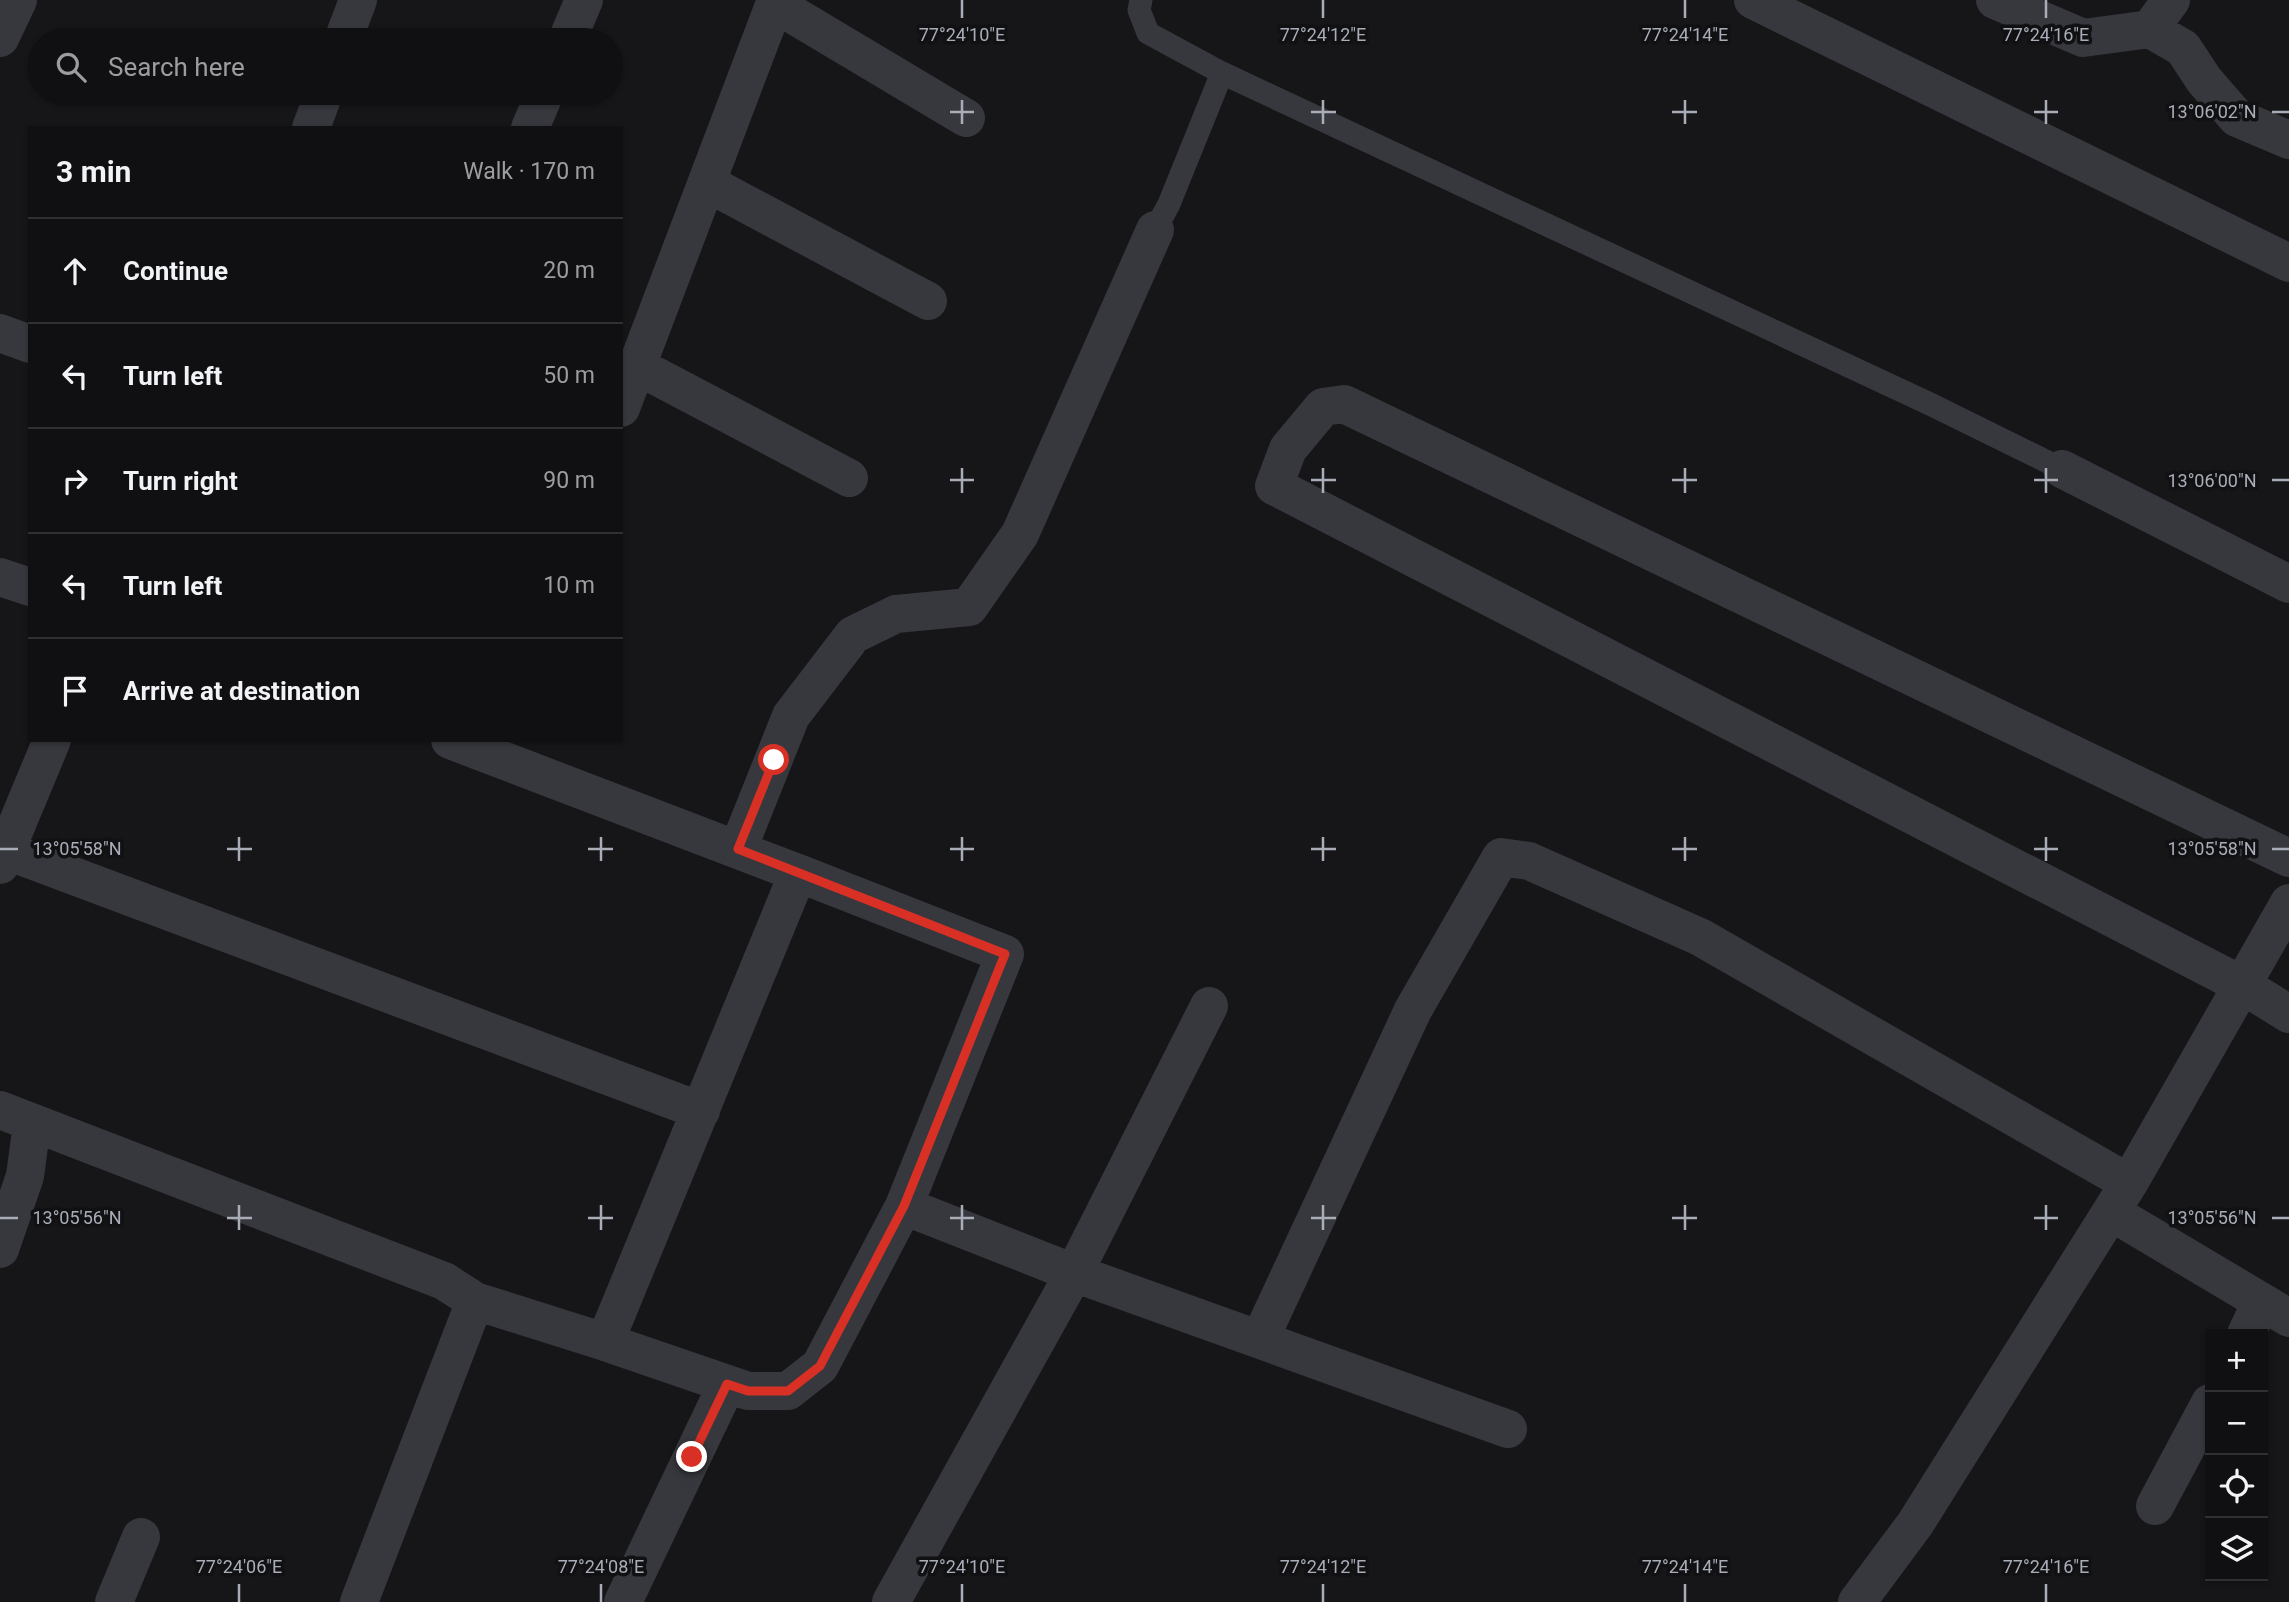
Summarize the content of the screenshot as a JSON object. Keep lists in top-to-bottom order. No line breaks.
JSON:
{"page":{"search":"Search here","heading":["3 min","Walk · 170 m"],"list":[["Continue","20 m"],["Turn left","50 m"],["Turn right","90 m"],["Turn left","10 m"],"Arrive at destination"],"map_buttons":["+","−"]},"coordinates":["77°24'10\"E","77°24'12\"E","77°24'14\"E","77°24'16\"E","13°06'02\"N","13°06'00\"N","13°05'58\"N","13°05'56\"N","77°24'06\"E","77°24'08\"E"]}
